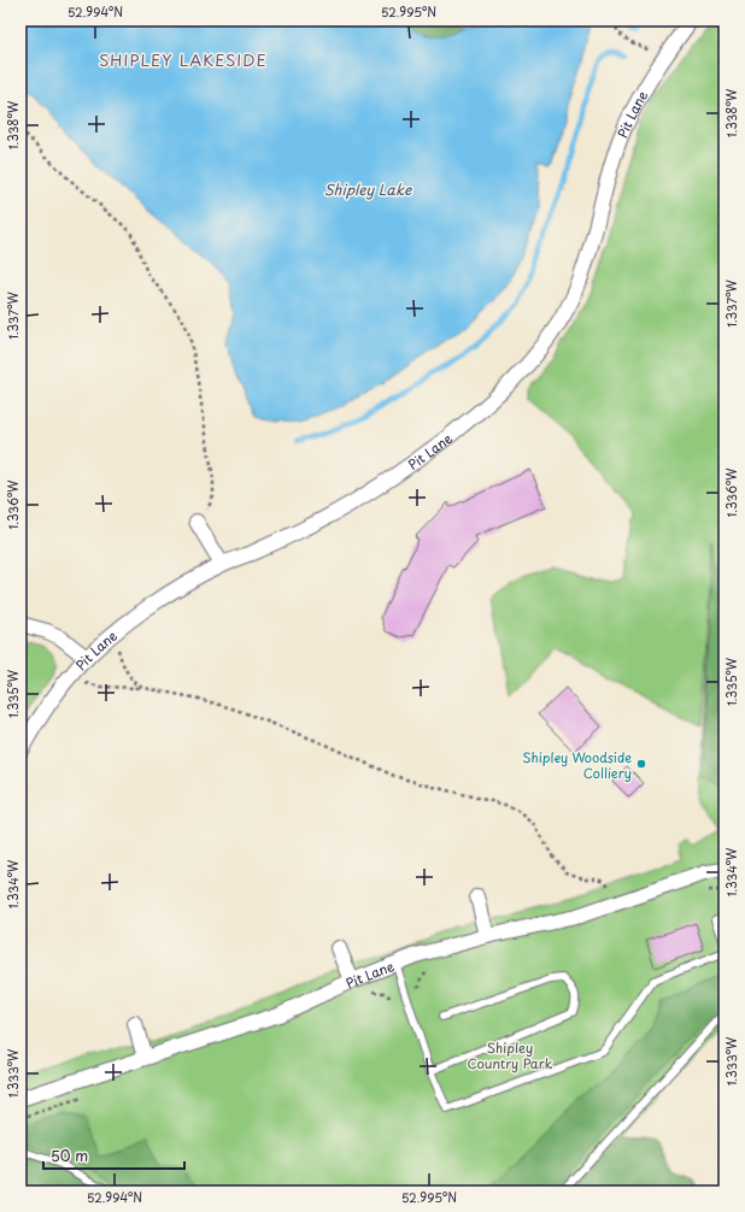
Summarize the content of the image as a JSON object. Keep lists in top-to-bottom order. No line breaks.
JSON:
{"streets":{"street":["Pit Lane"]},"districts":["SHIPLEY LAKESIDE"],"water":["Shipley Lake"],"parks":["Shipley Country Park"],"places":["Shipley Woodside Colliery"],"scale_bar":"50 m","coordinates":["52.994°N","52.995°N","1.338°W","1.337°W","1.336°W","1.335°W","1.334°W","1.333°W"]}
